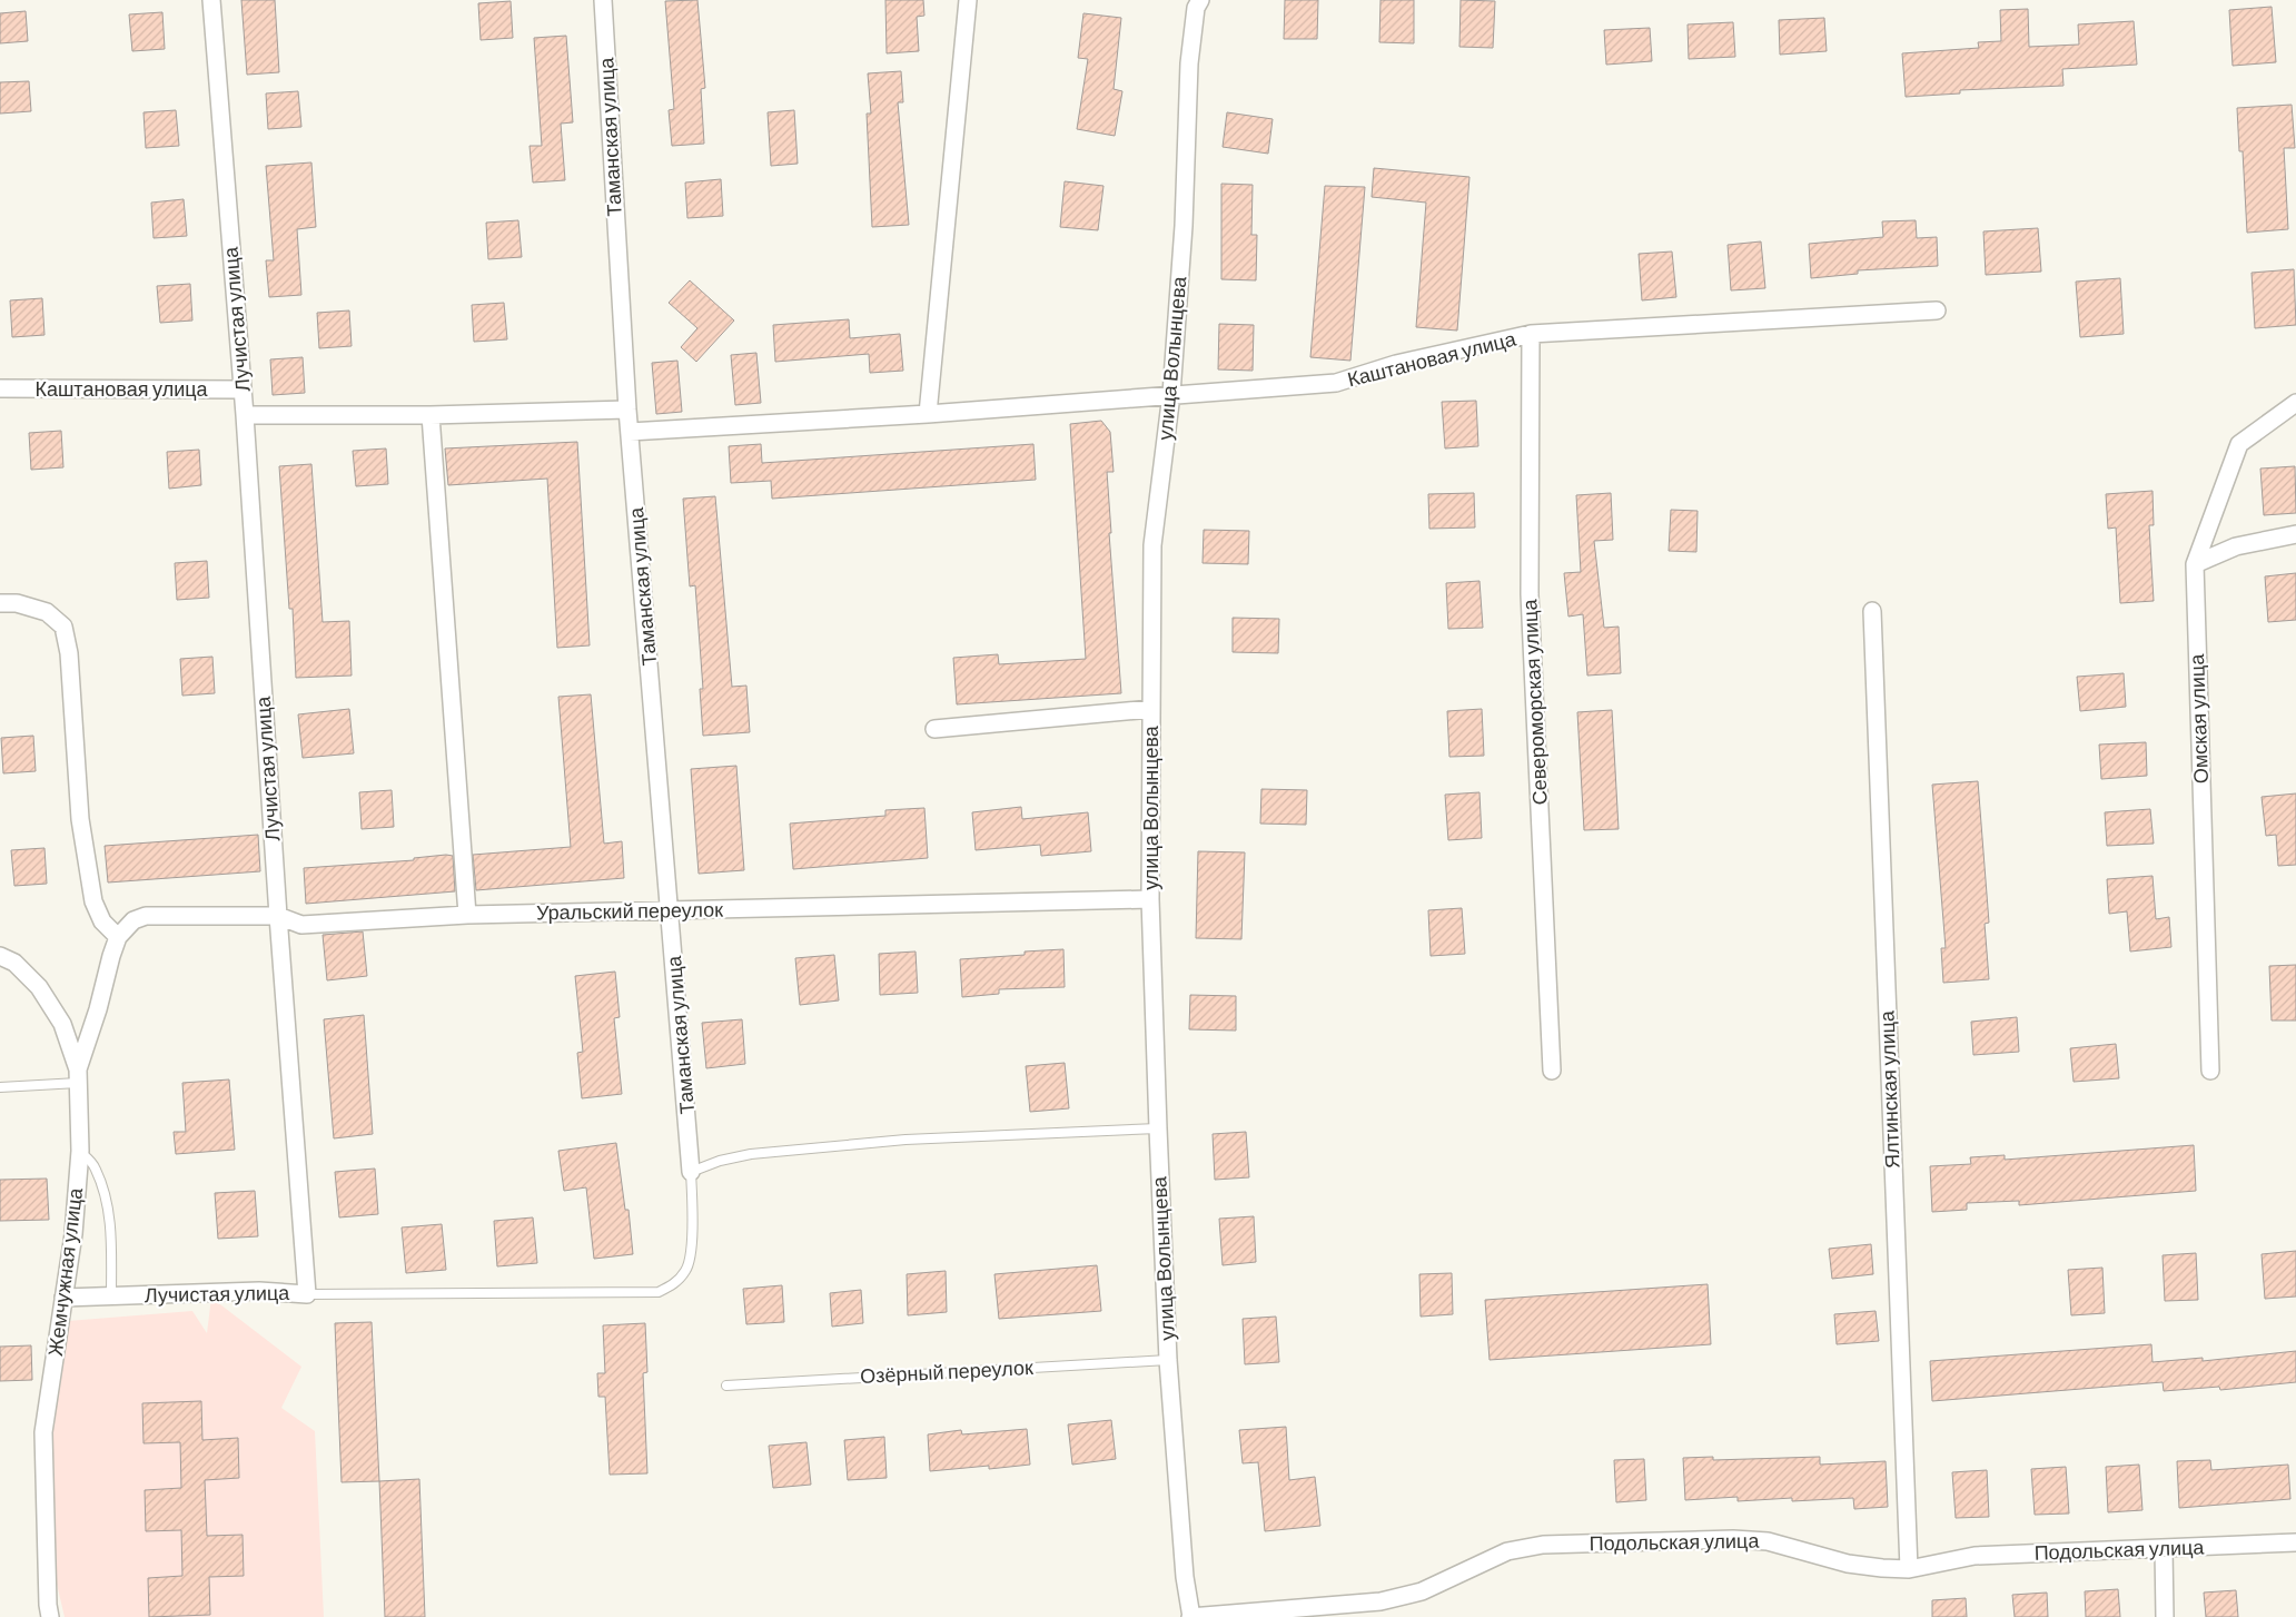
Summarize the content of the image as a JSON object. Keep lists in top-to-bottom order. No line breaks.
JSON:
{"streets":{"street":["Таманская улица","Лучистая улица","улица Волынцева","Каштановая улица","Североморская улица","Омская улица","Уральский переулок","Ялтинская улица","Жемчужная улица","Подольская улица"],"lane":["Озёрный переулок"]},"crossings":[["Таманская улица","Каштановая улица"],["Таманская улица","Уральский переулок"],["Лучистая улица","Каштановая улица"],["Лучистая улица","Уральский переулок"],["Лучистая улица","Жемчужная улица"],["улица Волынцева","Каштановая улица"],["улица Волынцева","Уральский переулок"],["улица Волынцева","Озёрный переулок"],["улица Волынцева","Подольская улица"],["Каштановая улица","Североморская улица"],["Ялтинская улица","Подольская улица"]]}
